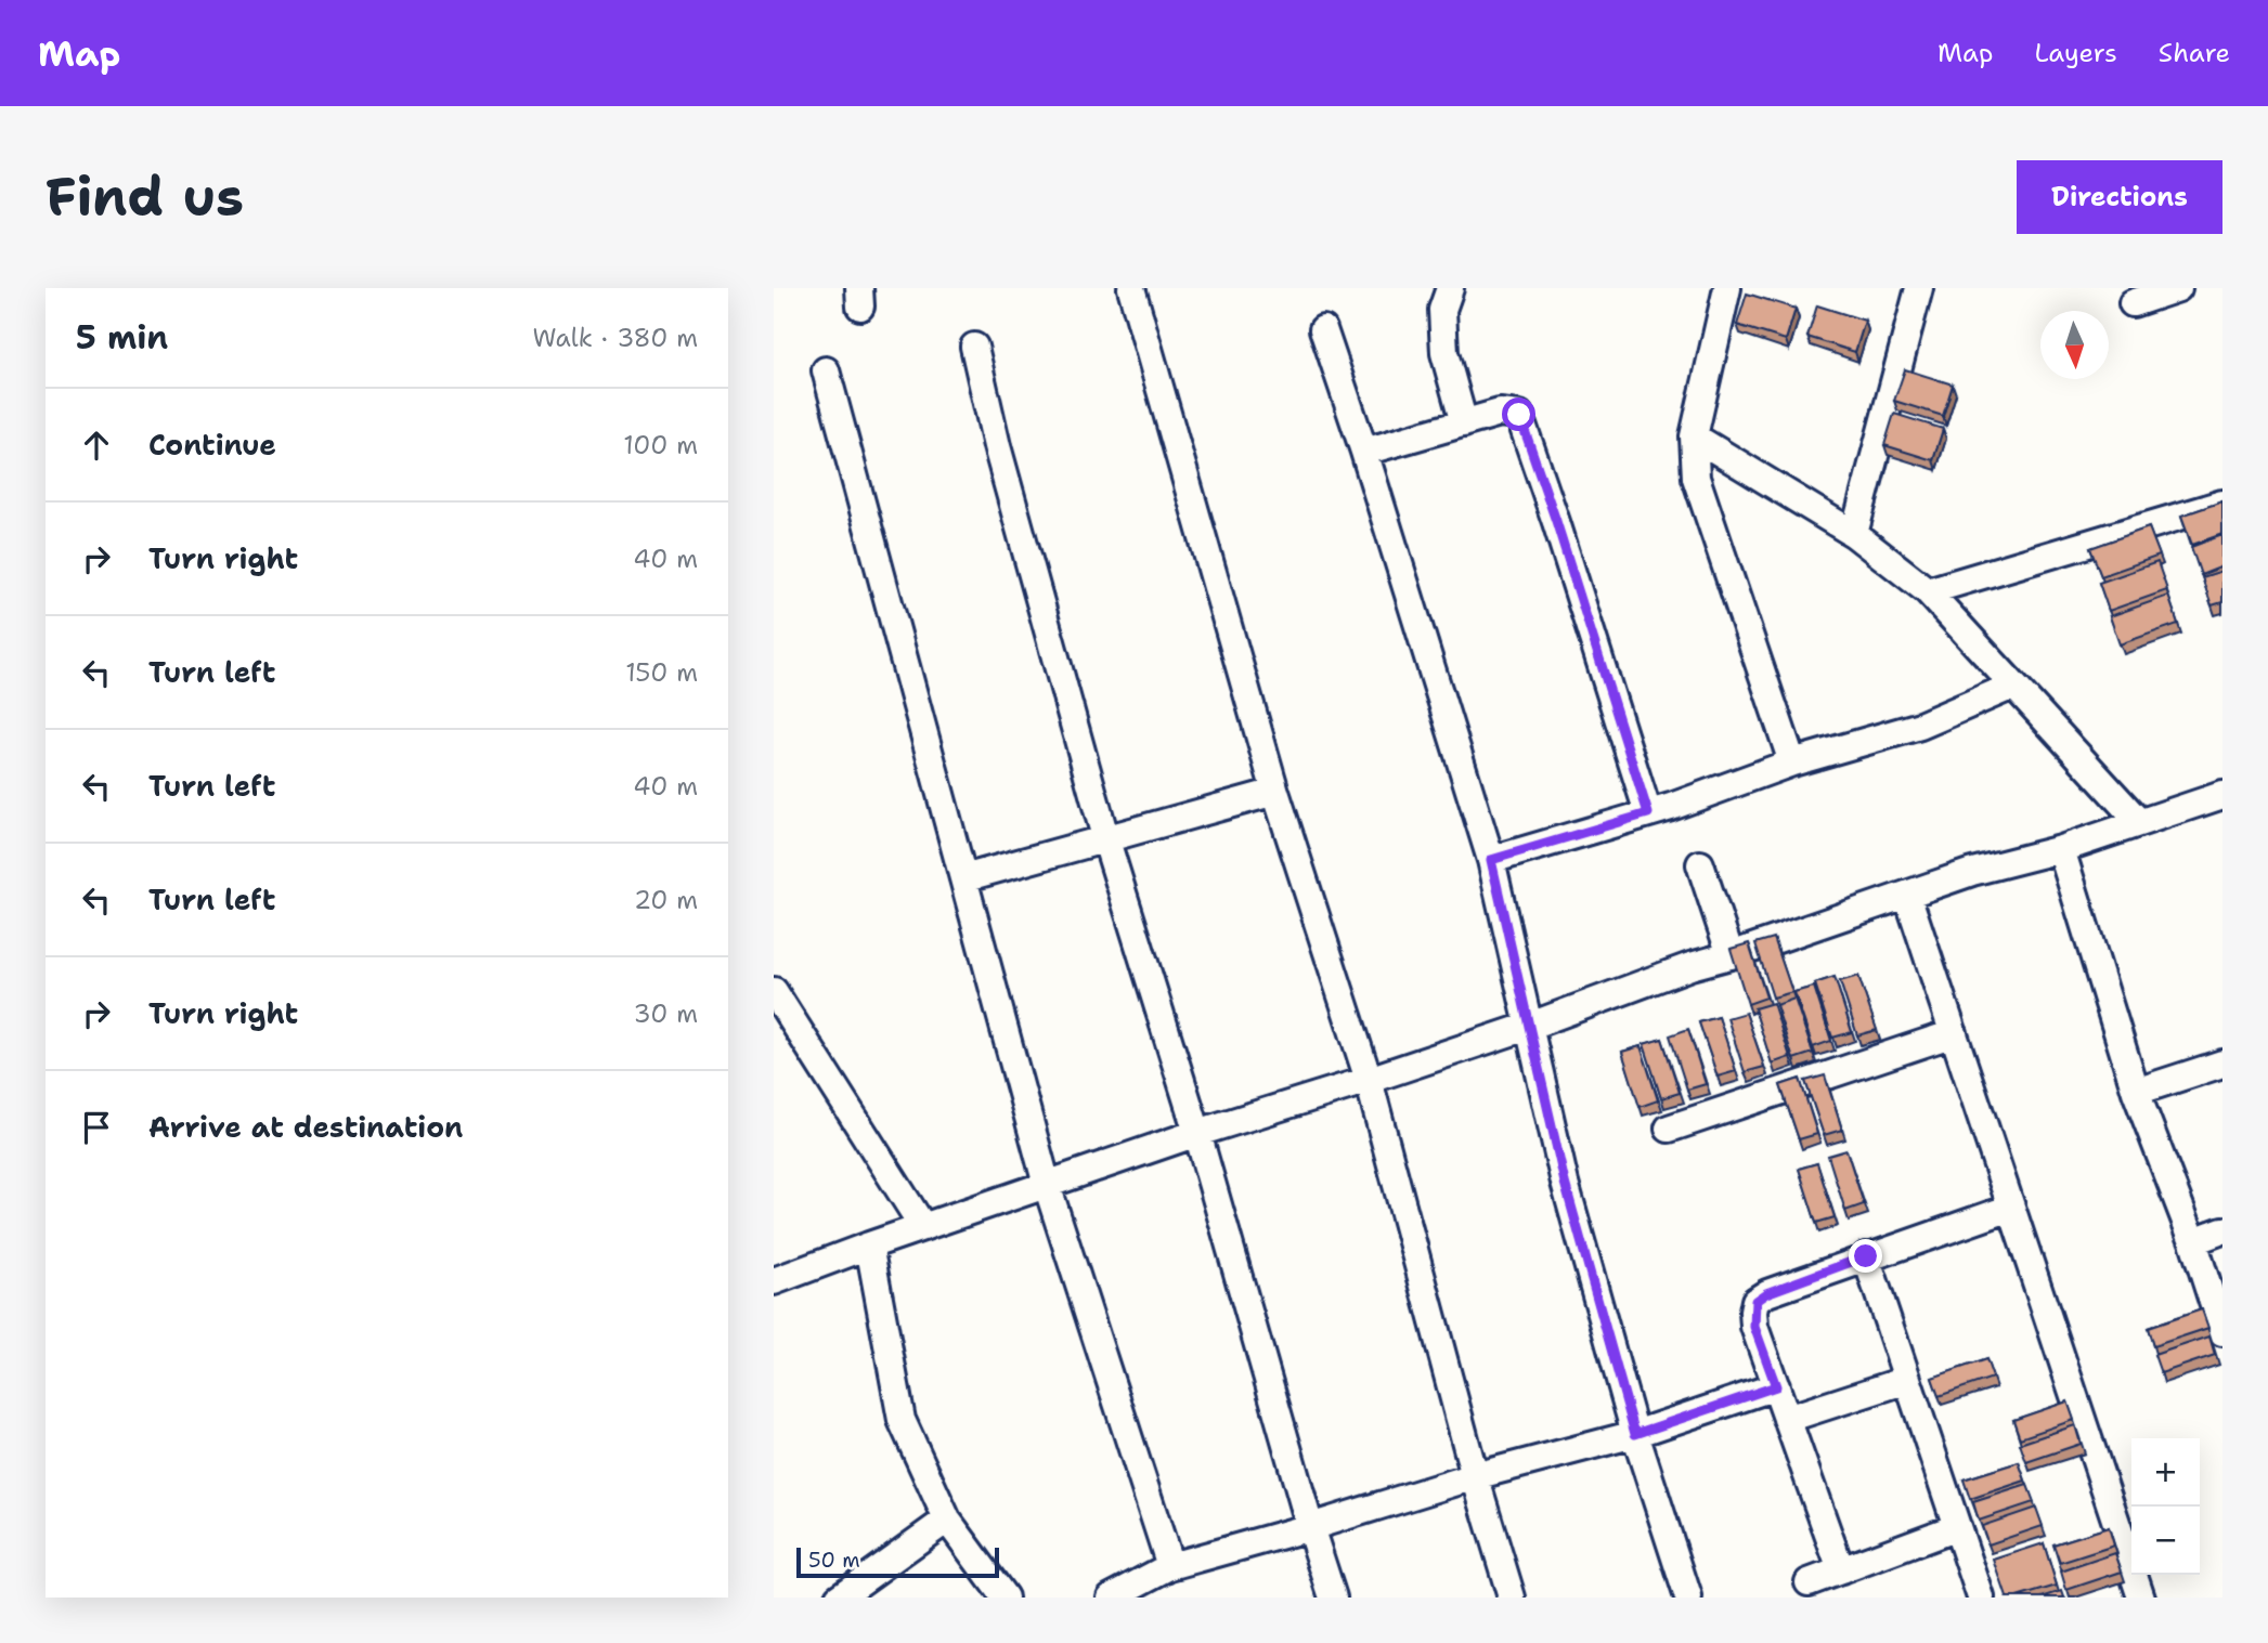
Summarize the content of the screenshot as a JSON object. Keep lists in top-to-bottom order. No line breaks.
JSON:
{"scale_bar":"50 m","north":"bottom","page":{"header":"Map","nav":["Map","Layers","Share"],"buttons":"Directions","title":"Find us","heading":["5 min","Walk · 380 m"],"list":[["Continue","100 m"],["Turn right","40 m"],["Turn left","150 m"],["Turn left","40 m"],["Turn left","20 m"],["Turn right","30 m"],"Arrive at destination"],"map_buttons":["+","−"],"scale":"50 m"}}
